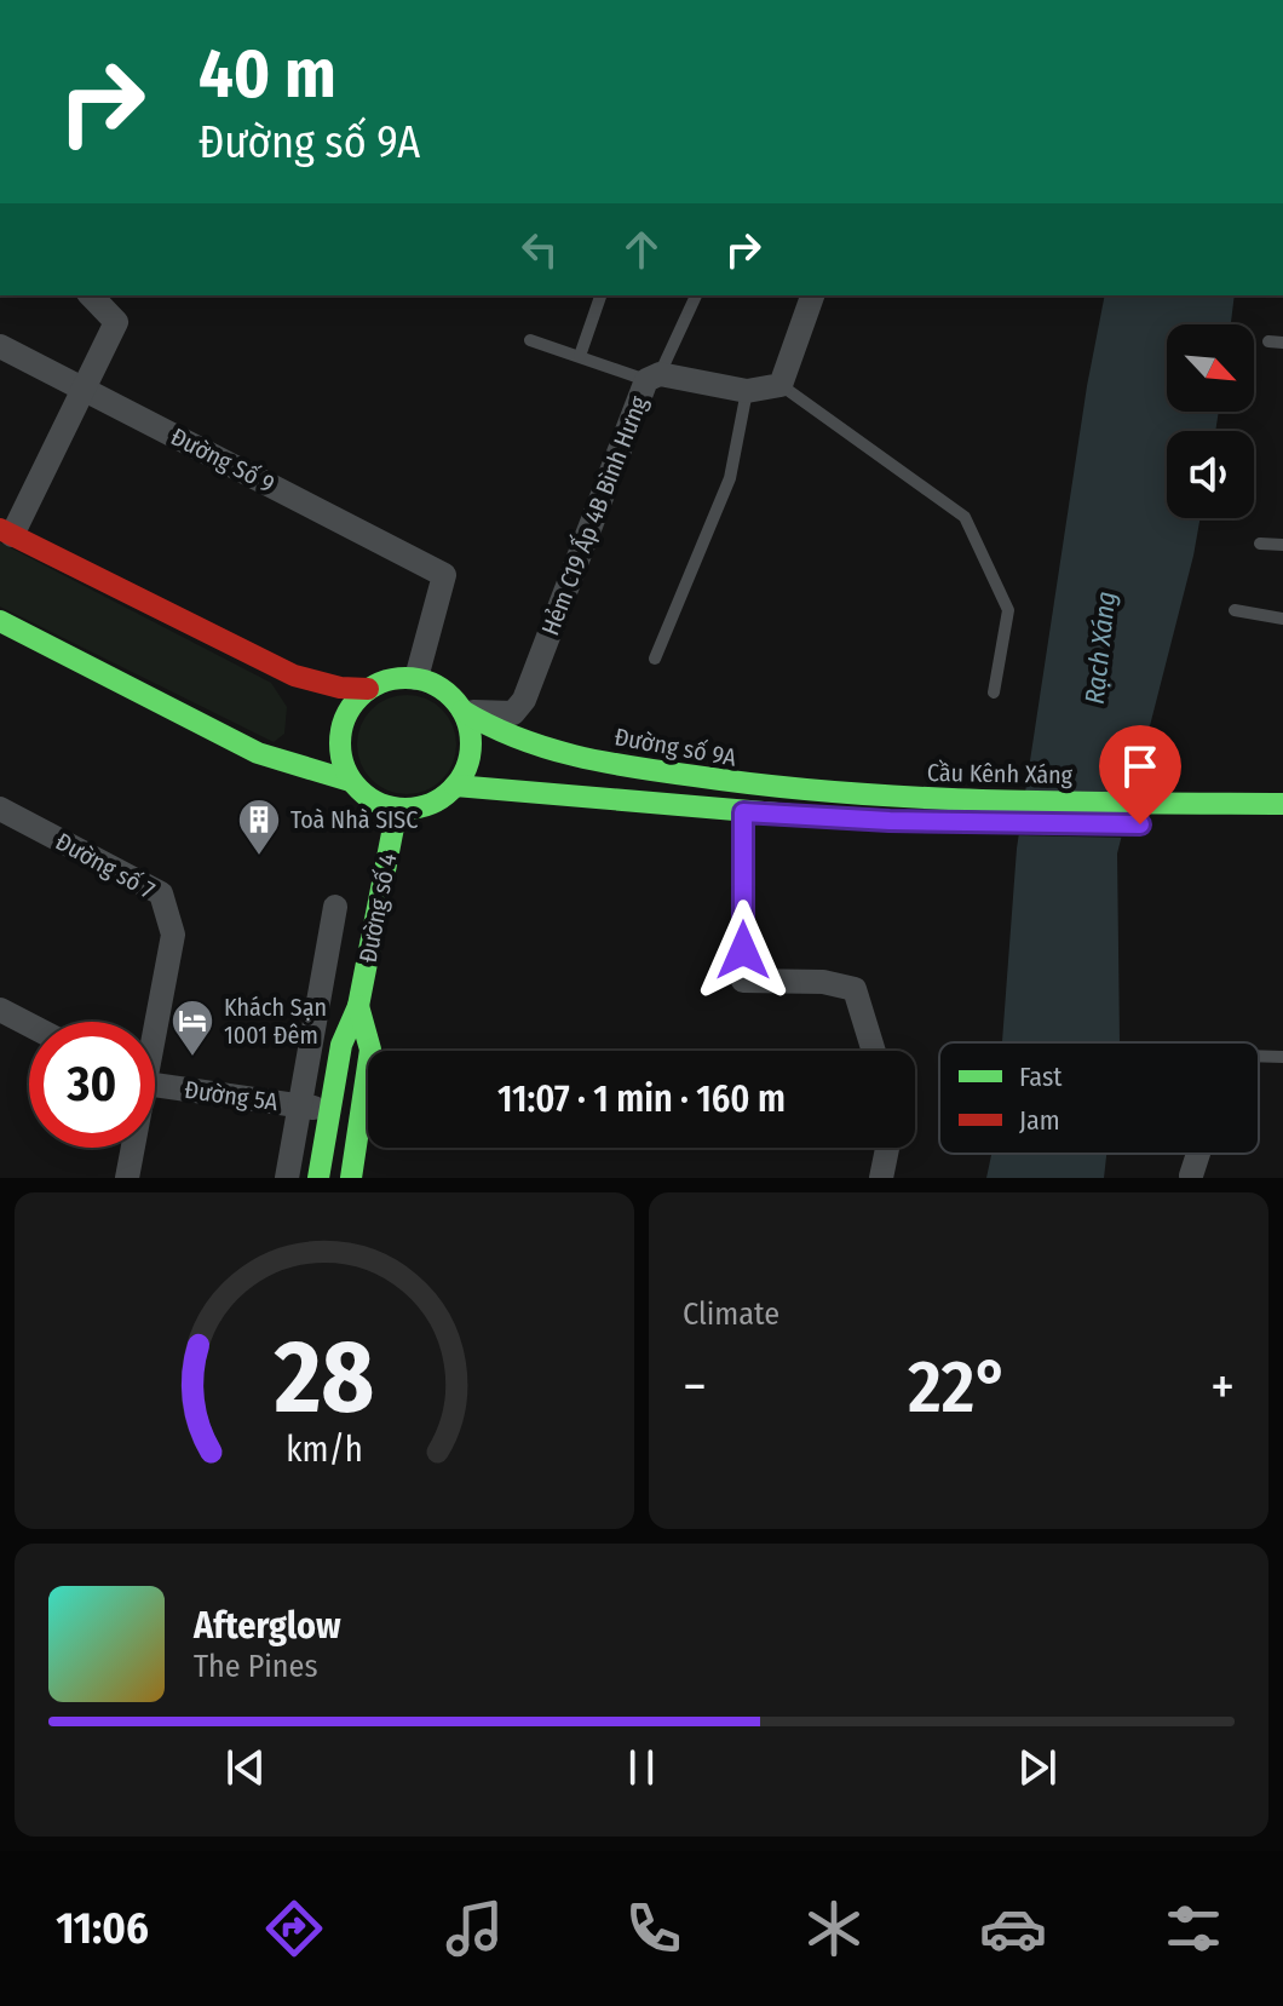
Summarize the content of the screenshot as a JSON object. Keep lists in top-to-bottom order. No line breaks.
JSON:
{"streets":{"main road":["Đường số 9A","Cầu Kênh Xáng","Đường số 4"],"street":["Đường Số 9","Hẻm C19 Ấp 4B Bình Hưng","Đường số 7","Đường 5A"]},"crossings":[["Đường Số 9","Hẻm C19 Ấp 4B Bình Hưng"],["Đường Số 9","Đường số 9A"],["Đường Số 9","Đường số 4"],["Hẻm C19 Ấp 4B Bình Hưng","Đường số 9A"],["Hẻm C19 Ấp 4B Bình Hưng","Đường số 4"],["Đường số 9A","Cầu Kênh Xáng"],["Đường số 9A","Đường số 4"],["Đường số 4","Đường 5A"]],"water":["Rạch Xáng"],"places":{"building":["Toà Nhà SISC"],"hotel":["Khách Sạn 1001 Đêm"]},"legend":["Fast","Jam"],"north":"bottom right","page":{"turn":["40 m","Đường số 9A"],"limit":"30","trip":"11:07 · 1 min · 160 m","tile":"Climate","heat":["−","22°","+"],"song":["Afterglow","The Pines"],"tabs":"11:06","gauge":["28","km/h"]}}
